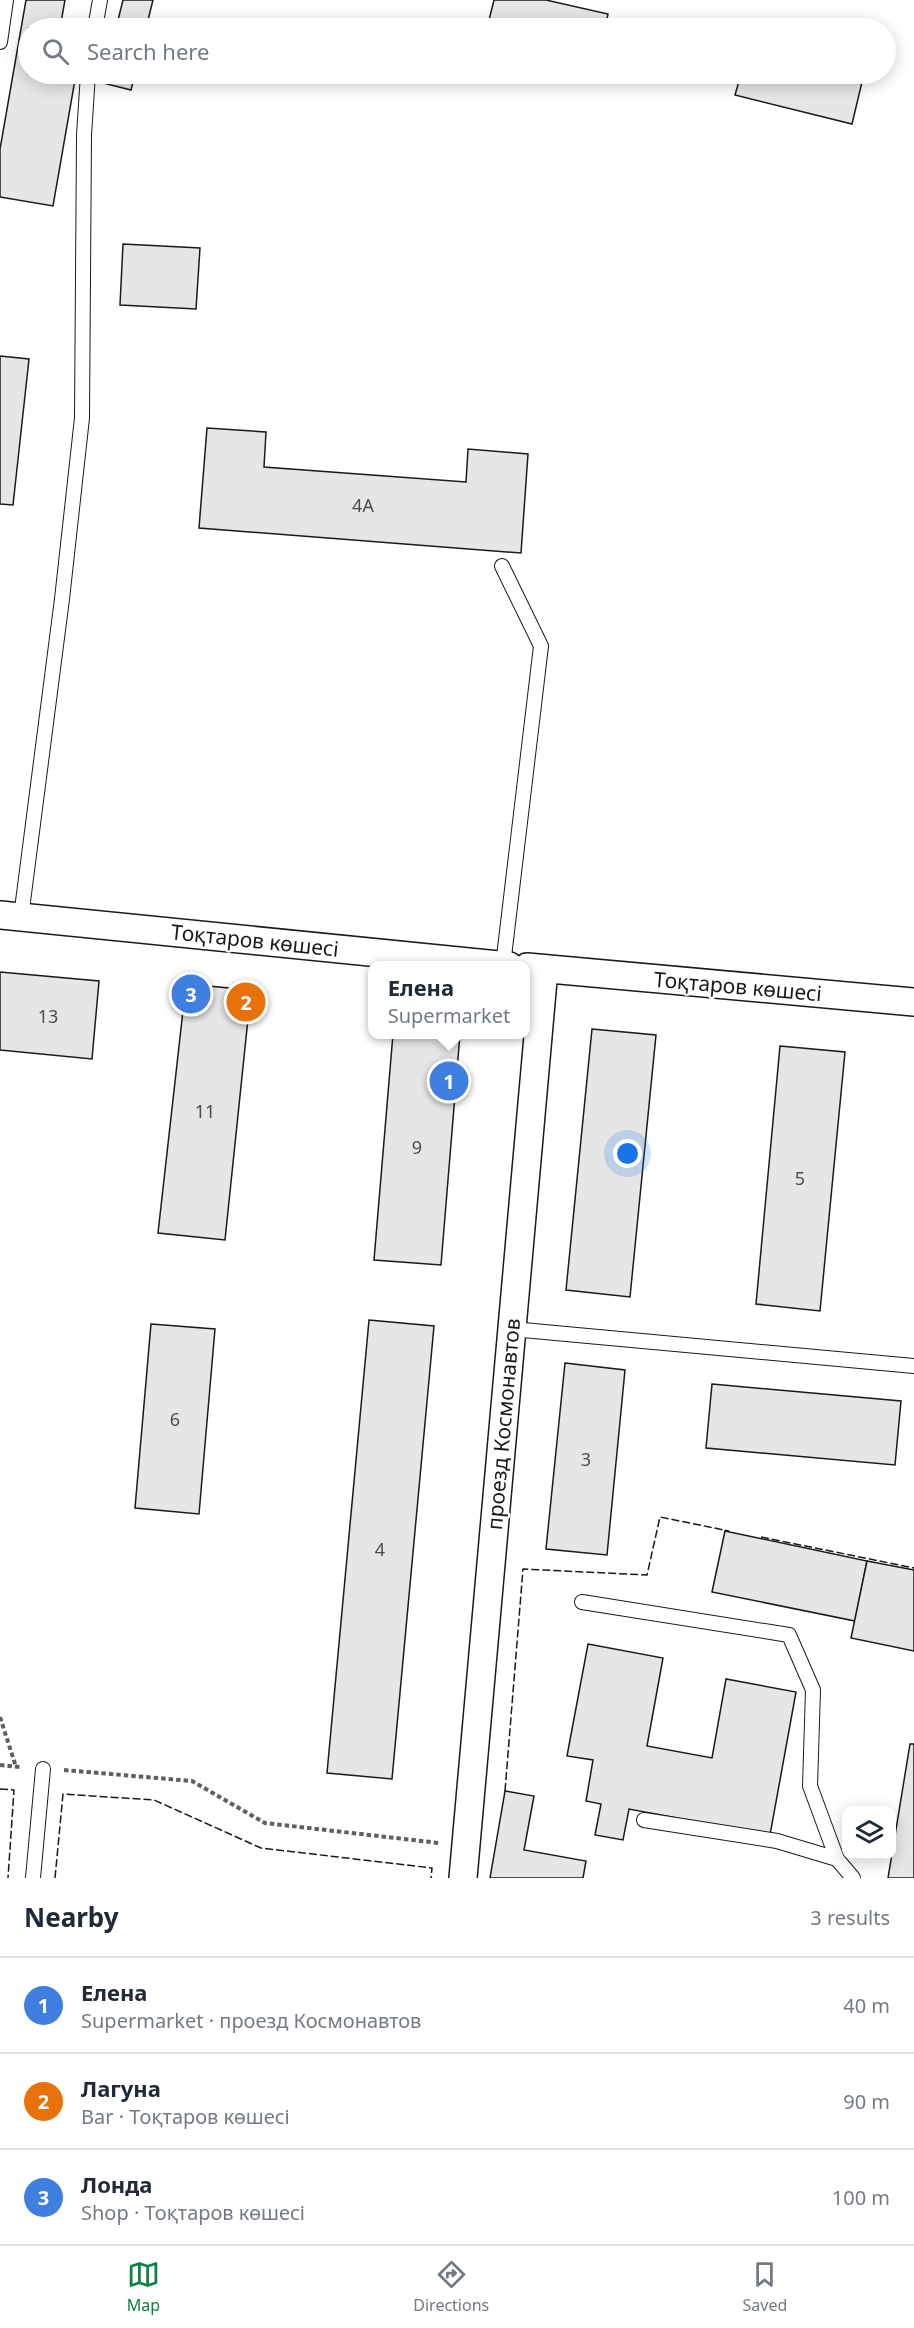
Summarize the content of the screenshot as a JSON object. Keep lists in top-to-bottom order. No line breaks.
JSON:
{"streets":{"street":["Тоқтаров көшесі","проезд Космонавтов"]},"crossings":[["Тоқтаров көшесі","проезд Космонавтов"]],"house_numbers":["4А","13","11","9","5","6","3","4"],"page":{"search":"Search here","popup":["Елена","Supermarket"],"pins":["3","2","1"],"heading":["Nearby","3 results"],"list":[{"mark":"1","name":"Елена","note":"Supermarket · проезд Космонавтов","value":"40 m"},{"mark":"2","name":"Лагуна","note":"Bar · Тоқтаров көшесі","value":"90 m"},{"mark":"3","name":"Лонда","note":"Shop · Тоқтаров көшесі","value":"100 m"}],"nav":["Map","Directions","Saved"]}}
